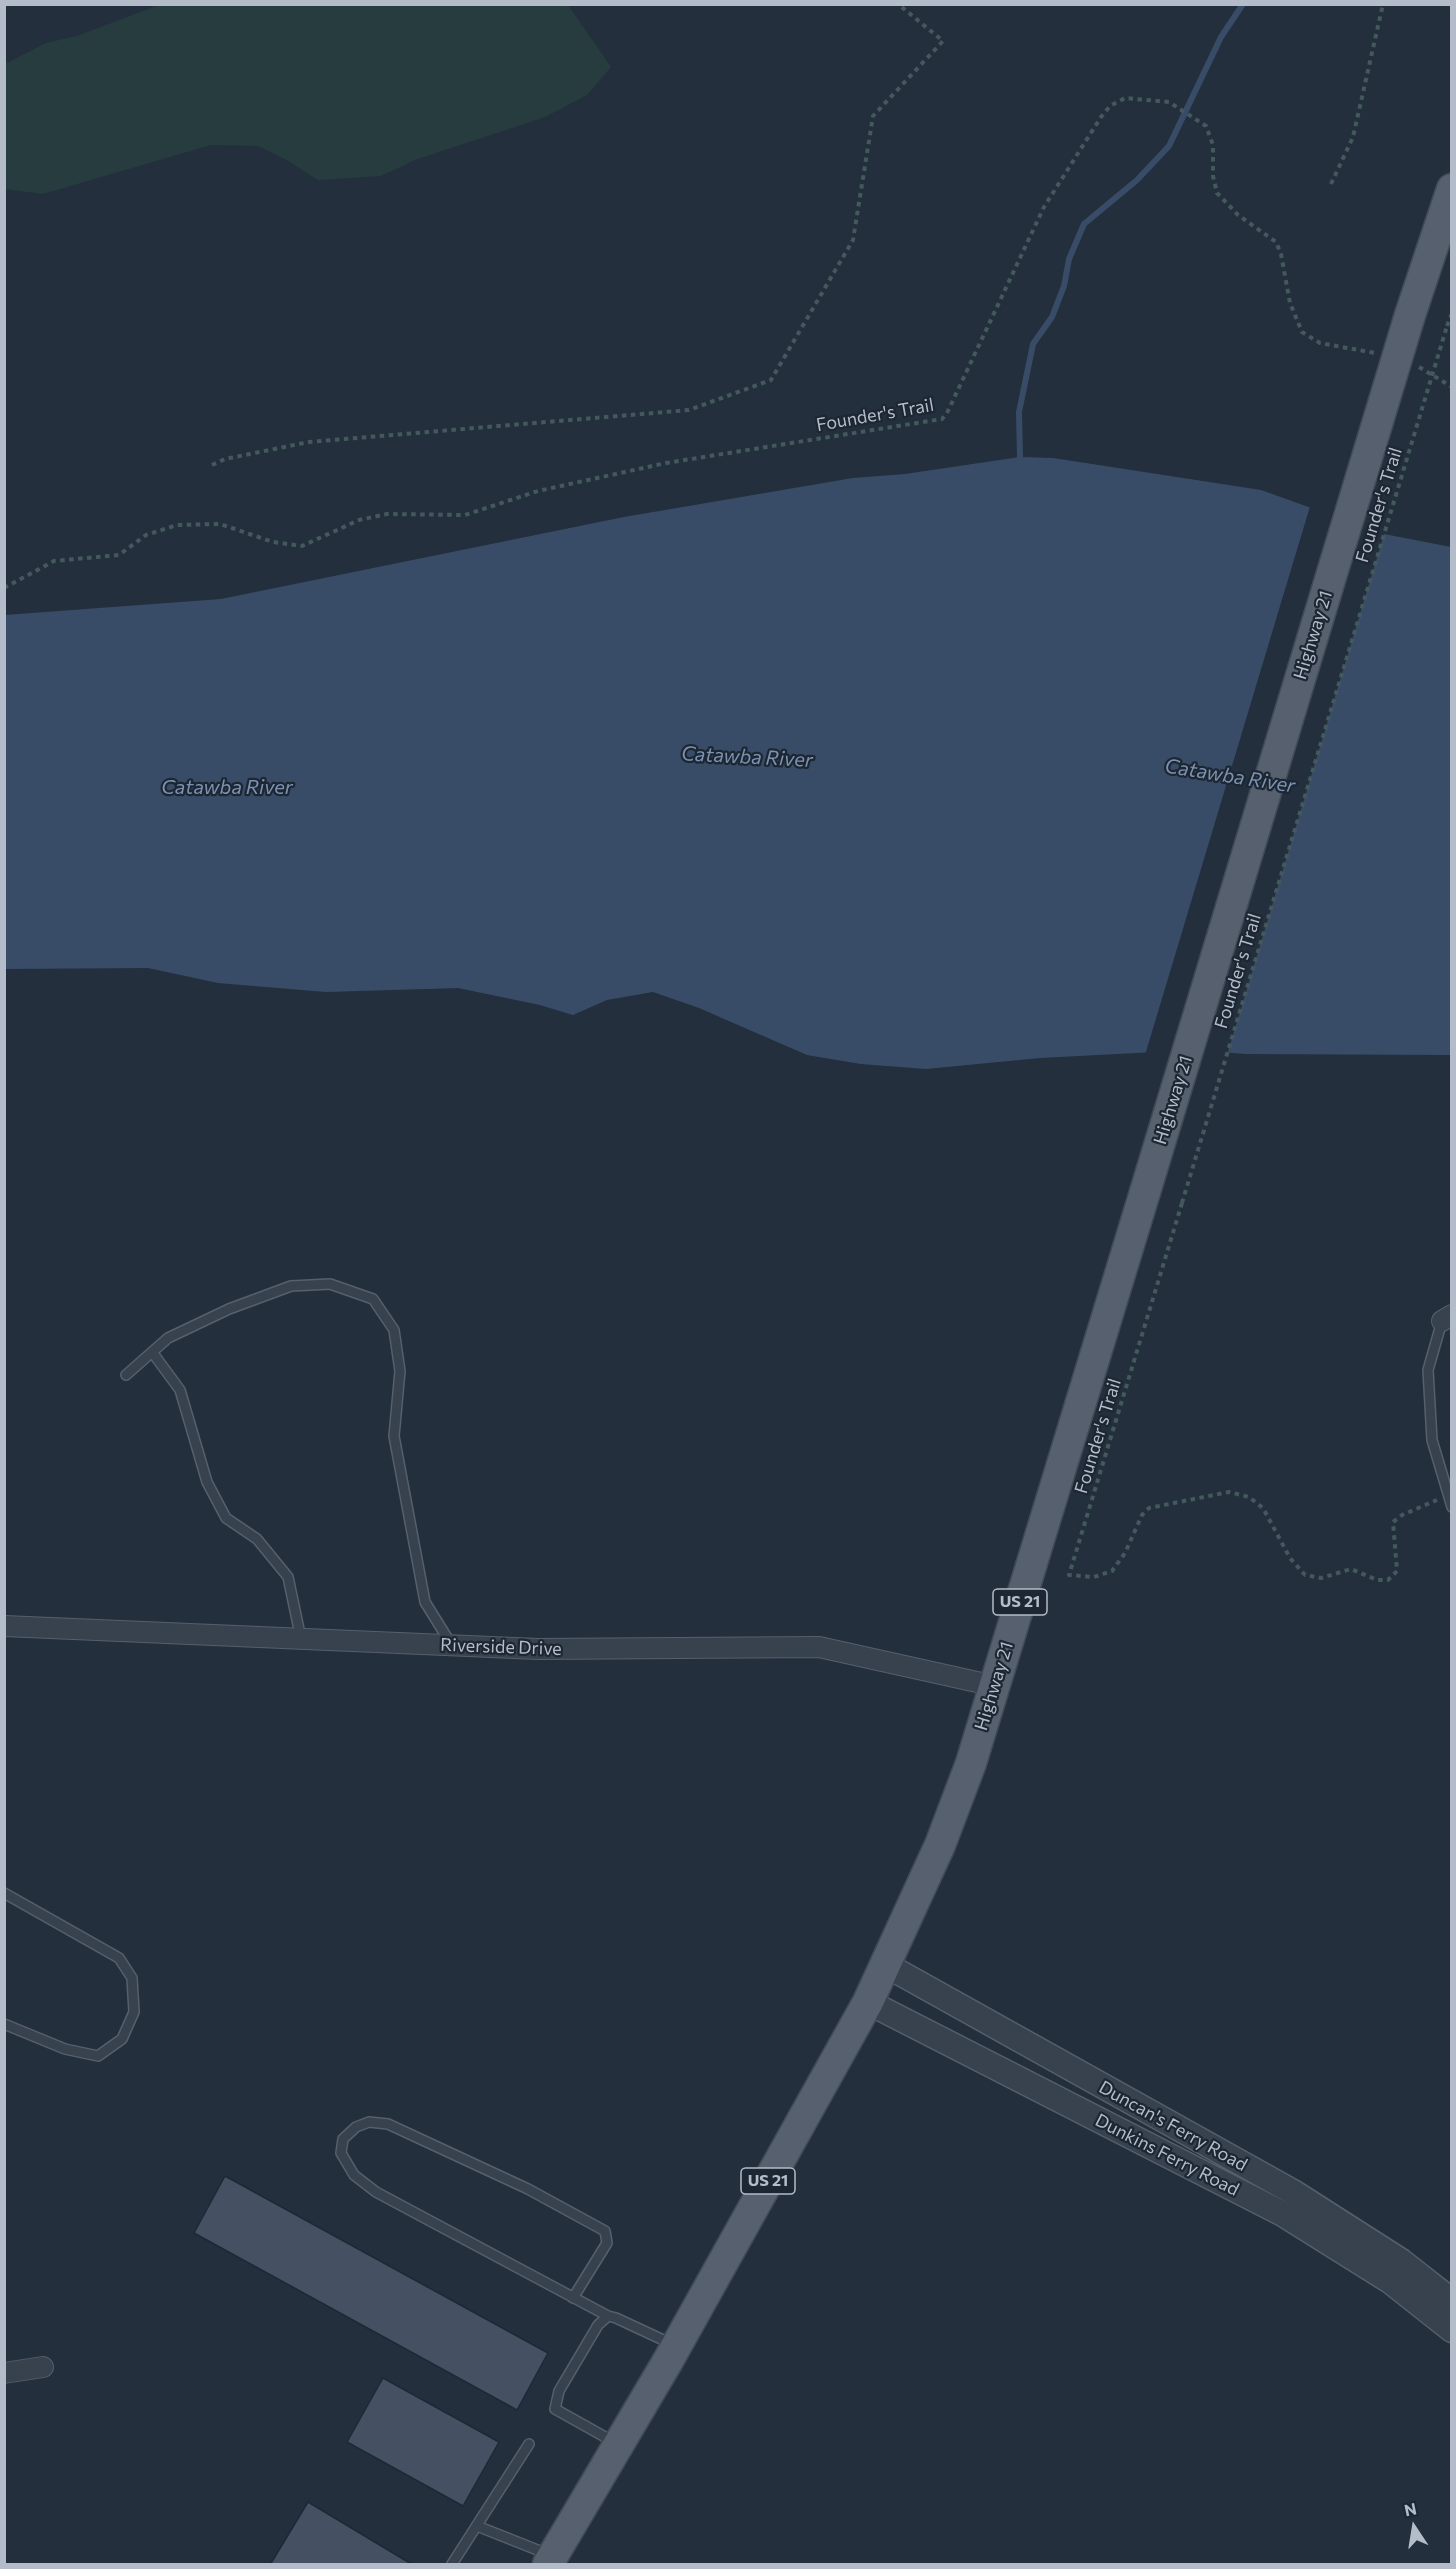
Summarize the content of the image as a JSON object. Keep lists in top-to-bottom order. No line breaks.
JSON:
{"streets":{"main road":["Highway 21","US 21"],"street":["Riverside Drive","Duncan's Ferry Road","Dunkins Ferry Road"],"path":["Founder's Trail"]},"crossings":[["Highway 21","US 21"],["Highway 21","Riverside Drive"],["Highway 21","Duncan's Ferry Road"],["Highway 21","Dunkins Ferry Road"],["US 21","Dunkins Ferry Road"]],"water":["Catawba River"],"north":"top"}
